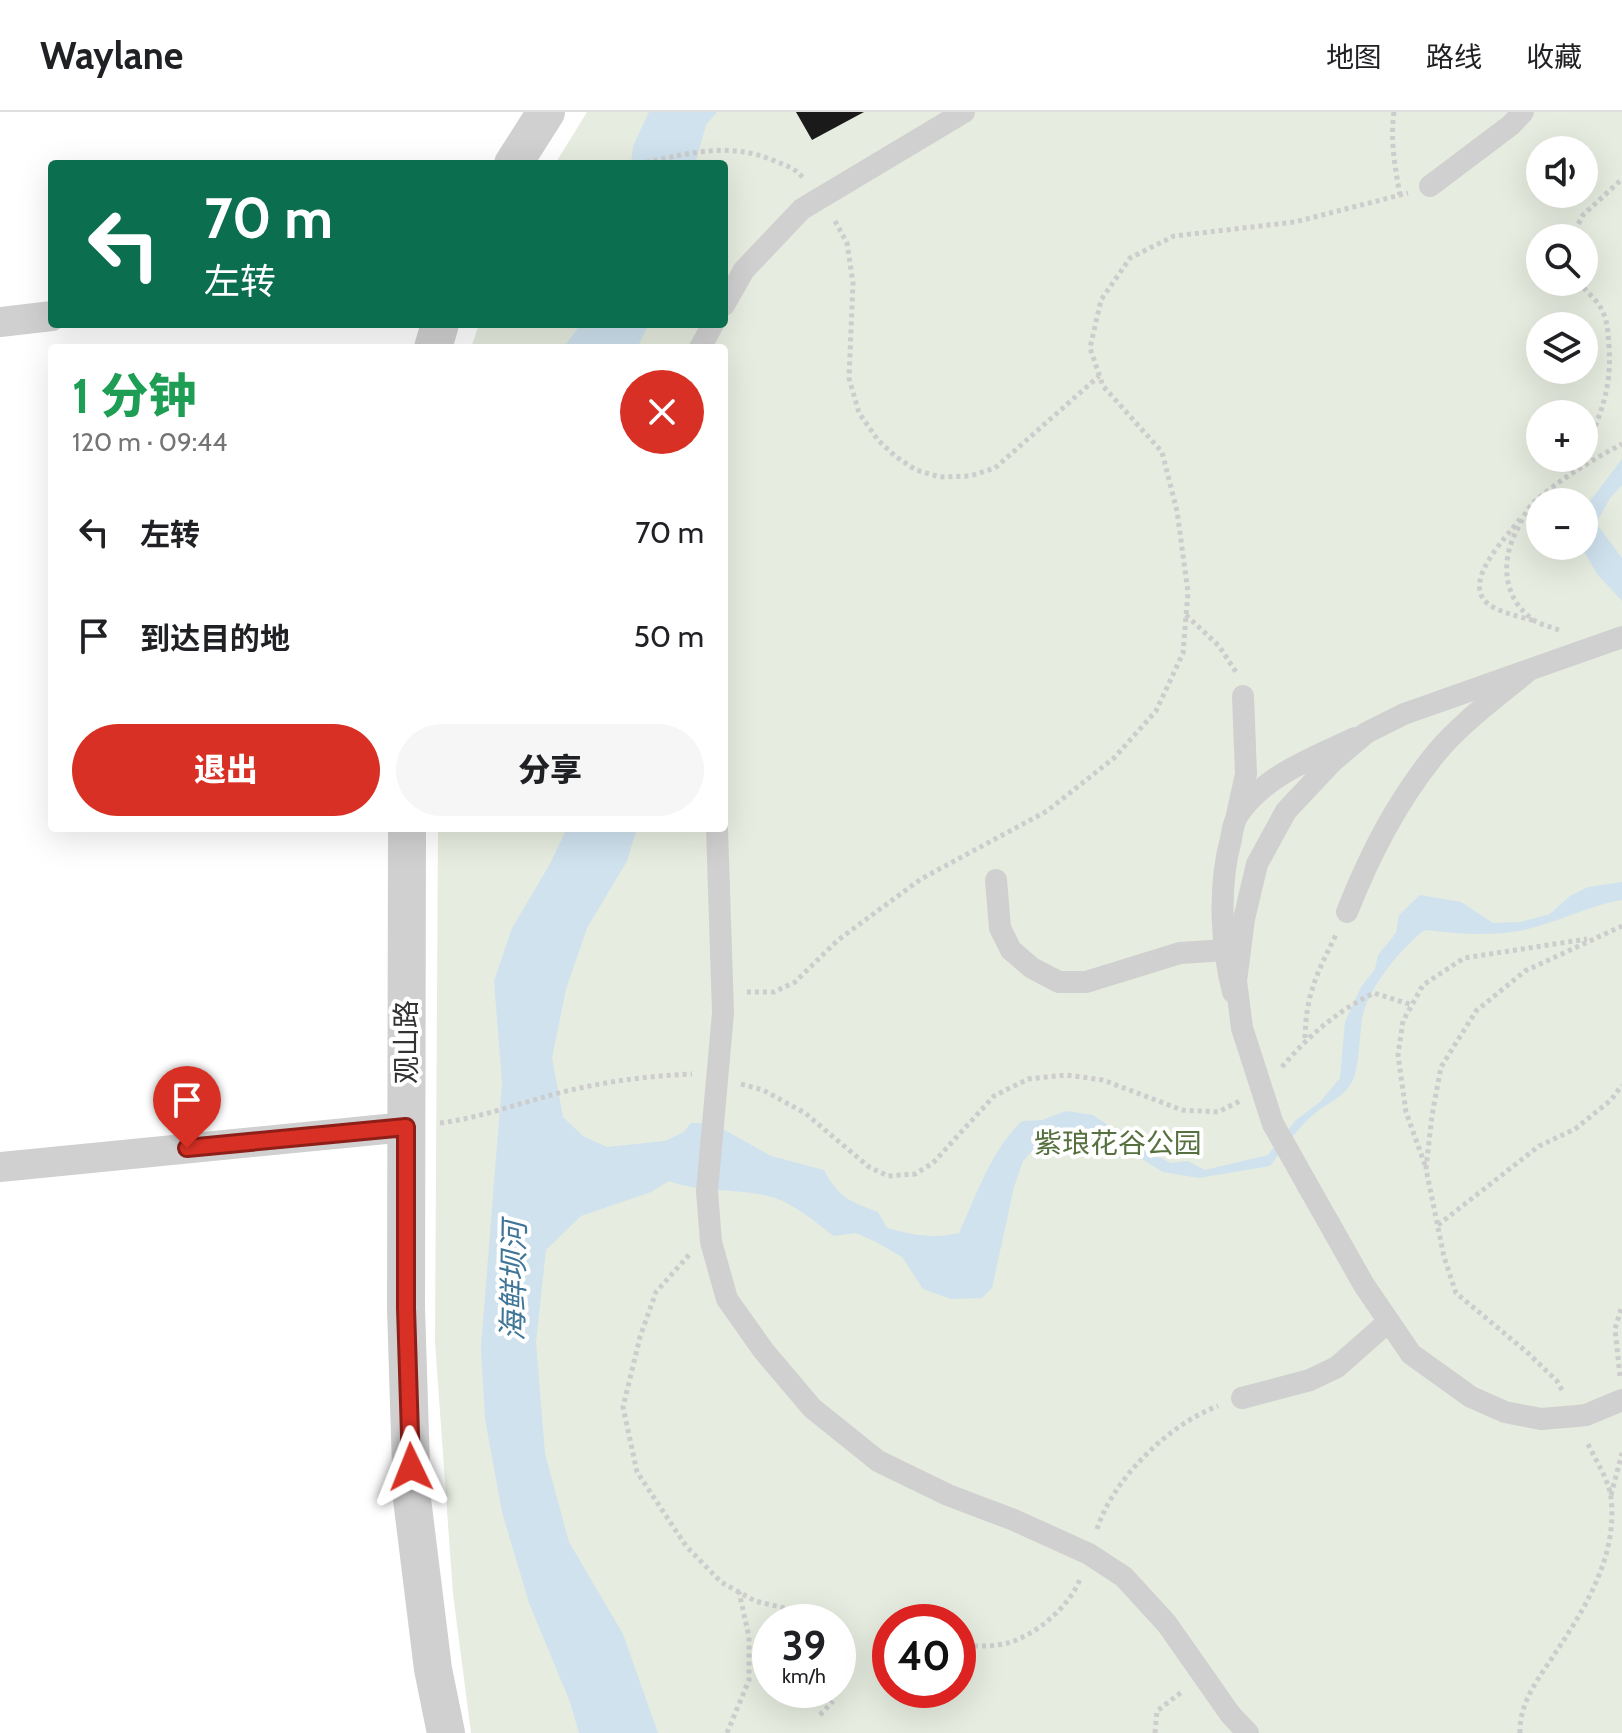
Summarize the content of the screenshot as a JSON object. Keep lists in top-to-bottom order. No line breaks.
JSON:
{"streets":{"street":["观山路"]},"water":["海鲜坝河"],"parks":["紫琅花谷公园"],"page":{"header":"Waylane","nav":["地图","路线","收藏"],"map_buttons":["+","−"],"turn":["70 m","左转"],"heading":["1 分钟","120 m · 09:44"],"list":[{"name":"左转","value":"70 m"},{"name":"到达目的地","value":"50 m"}],"buttons":["退出","分享"],"speed":"39 km/h","limit":"40"}}
